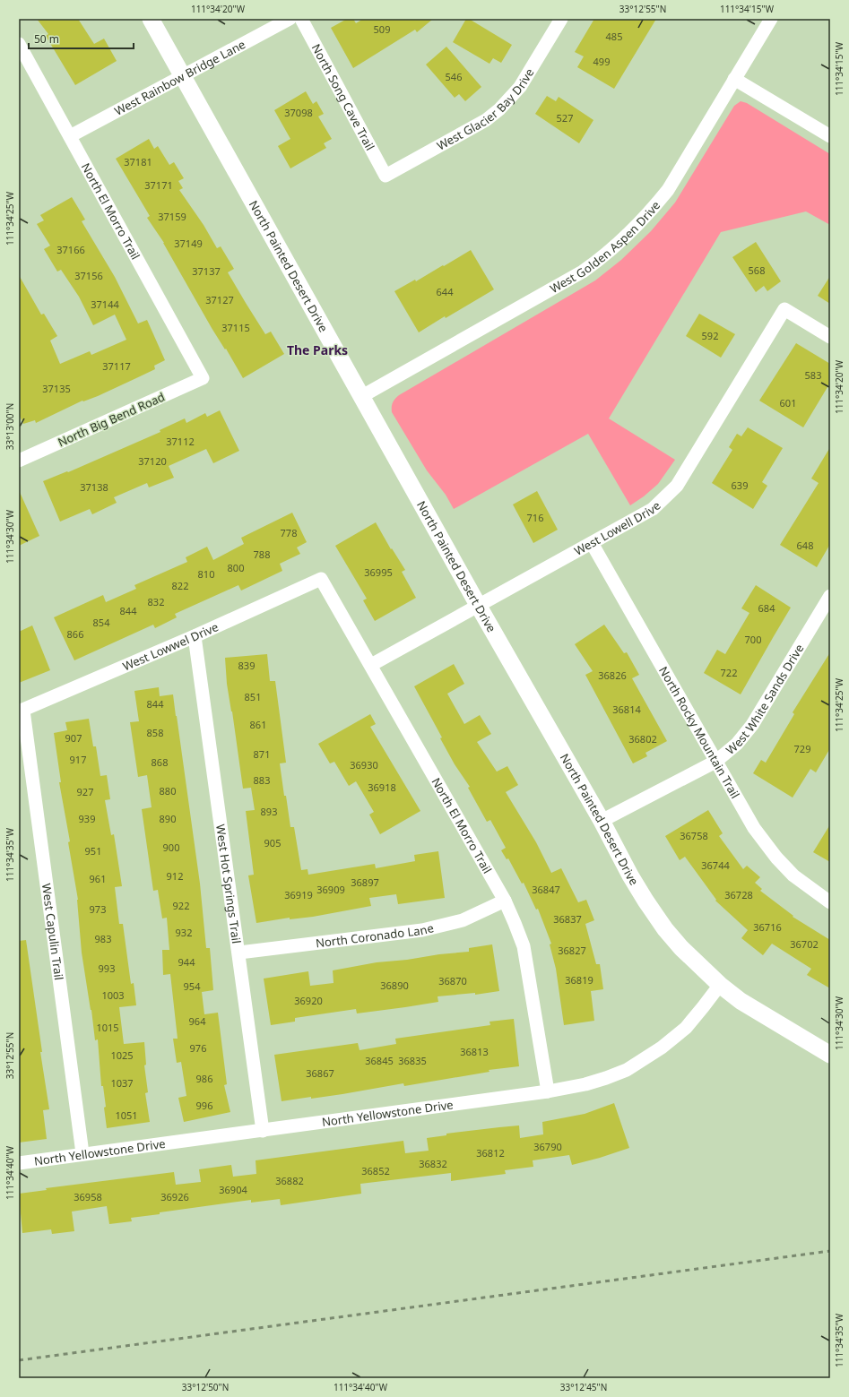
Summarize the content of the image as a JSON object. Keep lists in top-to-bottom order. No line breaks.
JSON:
{"streets":{"street":["West Rainbow Bridge Lane","North Song Cave Trail","West Glacier Bay Drive","North El Morro Trail","West Golden Aspen Drive","North Painted Desert Drive","North Big Bend Road","West Lowell Drive","West Lowwel Drive","West White Sands Drive","North Rocky Mountain Trail","West Hot Springs Trail","West Capulin Trail","North Coronado Lane","North Yellowstone Drive"]},"crossings":[["West Rainbow Bridge Lane","North El Morro Trail"],["West Rainbow Bridge Lane","North Painted Desert Drive"],["North Song Cave Trail","West Glacier Bay Drive"],["North El Morro Trail","North Big Bend Road"],["North El Morro Trail","West Lowell Drive"],["North El Morro Trail","West Lowwel Drive"],["North El Morro Trail","North Coronado Lane"],["North El Morro Trail","North Yellowstone Drive"],["West Golden Aspen Drive","North Painted Desert Drive"],["North Painted Desert Drive","West Lowell Drive"],["North Painted Desert Drive","West White Sands Drive"],["North Painted Desert Drive","North Yellowstone Drive"],["West Lowell Drive","North Rocky Mountain Trail"],["West Lowwel Drive","West Hot Springs Trail"],["West Lowwel Drive","West Capulin Trail"],["West White Sands Drive","North Rocky Mountain Trail"],["West Hot Springs Trail","North Coronado Lane"],["West Hot Springs Trail","North Yellowstone Drive"],["West Capulin Trail","North Yellowstone Drive"]],"districts":["The Parks"],"house_numbers":["509","485","499","546","37098","527","37181","37171","37159","37149","37166","568","37137","37156","644","37127","37144","37115","592","37117","583","37135","601","37112","37120","639","37138","716","778","648","788","800","36995","810","822","832","684","844","854","866","700","839","722","36826","851","844","36814","861","858","907","36802","729","871","917","868","36930","883","36918","880","927","893","939","890","36758","905","900","951","36744","912","961","36897","36909","36847","36919","36728","922","973","36837","36716","932","983","36702","36827","944","993","36819","36870","36890","954","1003","36920","964","1015","976","36813","1025","36845","36835","36867","986","1037","996","1051","36790","36812","36832","36852","36882","36904","36958","36926"],"scale_bar":"50 m","coordinates":["111°34'20\"W","33°12'55\"N","111°34'15\"W","111°34'25\"W","33°13'00\"N","111°34'30\"W","111°34'35\"W","111°34'40\"W","33°12'50\"N","33°12'45\"N"]}
